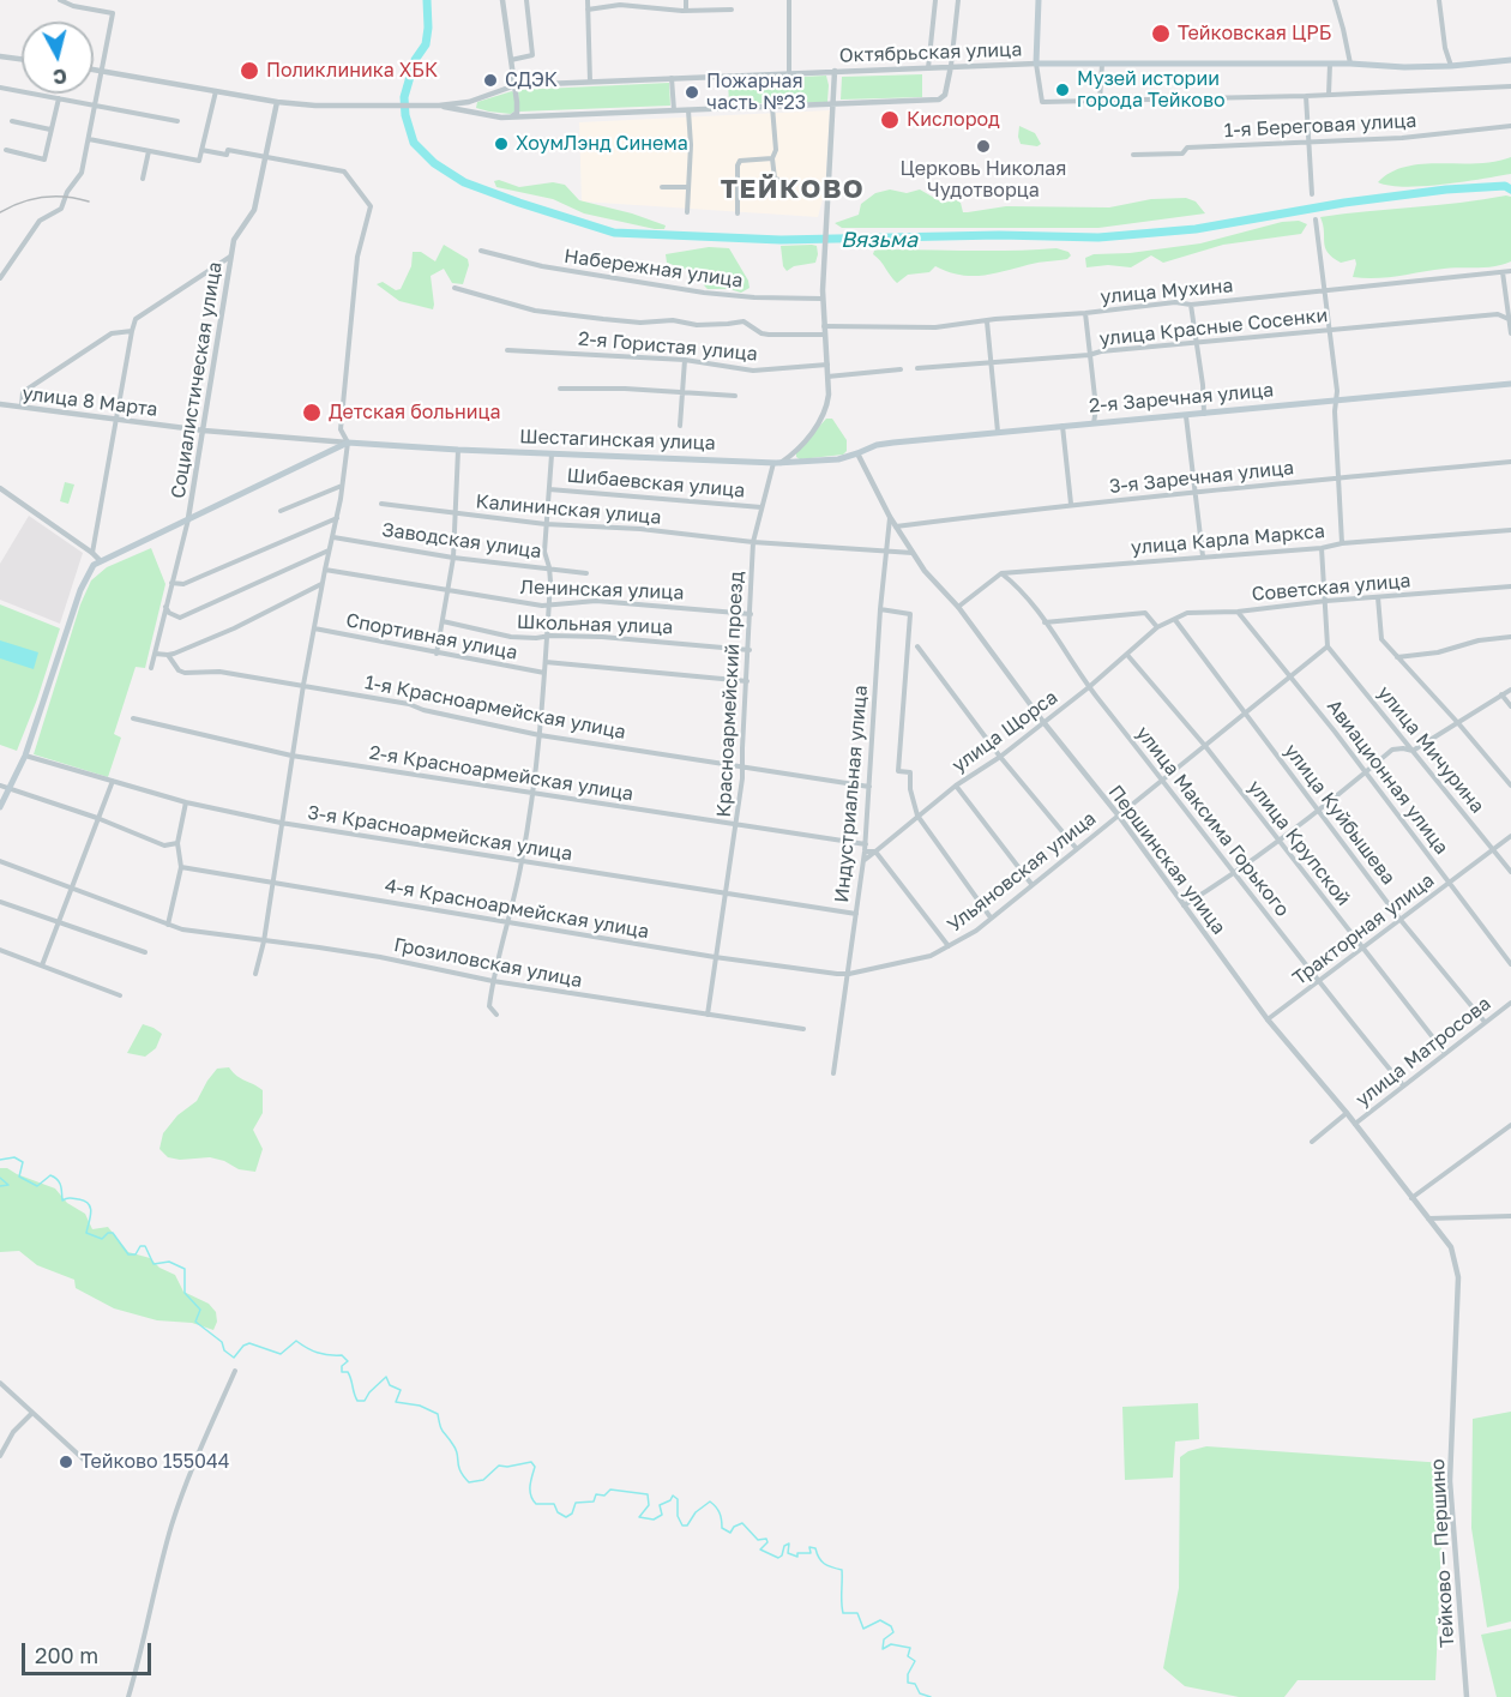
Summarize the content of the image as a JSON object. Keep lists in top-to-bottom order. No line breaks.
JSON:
{"streets":{"main road":["2-я Заречная улица","Шестагинская улица"],"street":["Октябрьская улица","1-я Береговая улица","Набережная улица","улица Мухина","улица Красные Сосенки","2-я Гористая улица","Социалистическая улица","улица 8 Марта","3-я Заречная улица","Шибаевская улица","Калининская улица","улица Карла Маркса","Заводская улица","Советская улица","Ленинская улица","Школьная улица","Спортивная улица","Красноармейский проезд","1-я Красноармейская улица","улица Щорса","улица Мичурина","2-я Красноармейская улица","Авиационная улица","Индустриальная улица","улица Куйбышева","улица Максима Горького","3-я Красноармейская улица","улица Крупской","Першинская улица","Ульяновская улица","4-я Красноармейская улица","Тракторная улица","Грозиловская улица","улица Матросова","Тейково — Першино"]},"crossings":[["Октябрьская улица","Социалистическая улица"],["Социалистическая улица","улица 8 Марта"],["Социалистическая улица","Шестагинская улица"],["2-я Заречная улица","Шестагинская улица"],["2-я Заречная улица","Першинская улица"],["улица 8 Марта","Шестагинская улица"],["Шестагинская улица","Красноармейский проезд"],["Шестагинская улица","Першинская улица"],["3-я Заречная улица","Першинская улица"],["Шибаевская улица","Красноармейский проезд"],["Калининская улица","Красноармейский проезд"],["улица Карла Маркса","улица Максима Горького"],["Советская улица","улица Щорса"],["Советская улица","Авиационная улица"],["Советская улица","улица Куйбышева"],["Ленинская улица","Красноармейский проезд"],["Школьная улица","Красноармейский проезд"],["Спортивная улица","Красноармейский проезд"],["Красноармейский проезд","1-я Красноармейская улица"],["Красноармейский проезд","2-я Красноармейская улица"],["Красноармейский проезд","3-я Красноармейская улица"],["Красноармейский проезд","4-я Красноармейская улица"],["Красноармейский проезд","Грозиловская улица"],["1-я Красноармейская улица","Индустриальная улица"],["улица Щорса","Индустриальная улица"],["улица Щорса","улица Максима Горького"],["улица Щорса","улица Крупской"],["улица Щорса","Першинская улица"],["улица Мичурина","Ульяновская улица"],["улица Мичурина","Тракторная улица"],["2-я Красноармейская улица","Индустриальная улица"],["Авиационная улица","Ульяновская улица"],["Авиационная улица","Тракторная улица"],["Индустриальная улица","3-я Красноармейская улица"],["Индустриальная улица","Першинская улица"],["Индустриальная улица","Ульяновская улица"],["Индустриальная улица","4-я Красноармейская улица"],["улица Куйбышева","Ульяновская улица"],["улица Куйбышева","Тракторная улица"],["улица Куйбышева","улица Матросова"],["улица Максима Горького","Ульяновская улица"],["улица Максима Горького","Тракторная улица"],["улица Максима Горького","улица Матросова"],["улица Крупской","Ульяновская улица"],["улица Крупской","Тракторная улица"],["улица Крупской","улица Матросова"],["Першинская улица","Ульяновская улица"],["Першинская улица","Тракторная улица"],["Першинская улица","улица Матросова"],["Першинская улица","Тейково — Першино"],["Ульяновская улица","4-я Красноармейская улица"]],"districts":["ТЕЙКОВО"],"water":["Вязьма"],"places":["Тейковская ЦРБ","Поликлиника ХБК","СДЭК","Музей истории города Тейково","Пожарная часть №23","Кислород","ХоумЛэнд Синема","Церковь Николая Чудотворца","Детская больница","Тейково 155044"],"scale_bar":"200 m","north":"bottom"}
